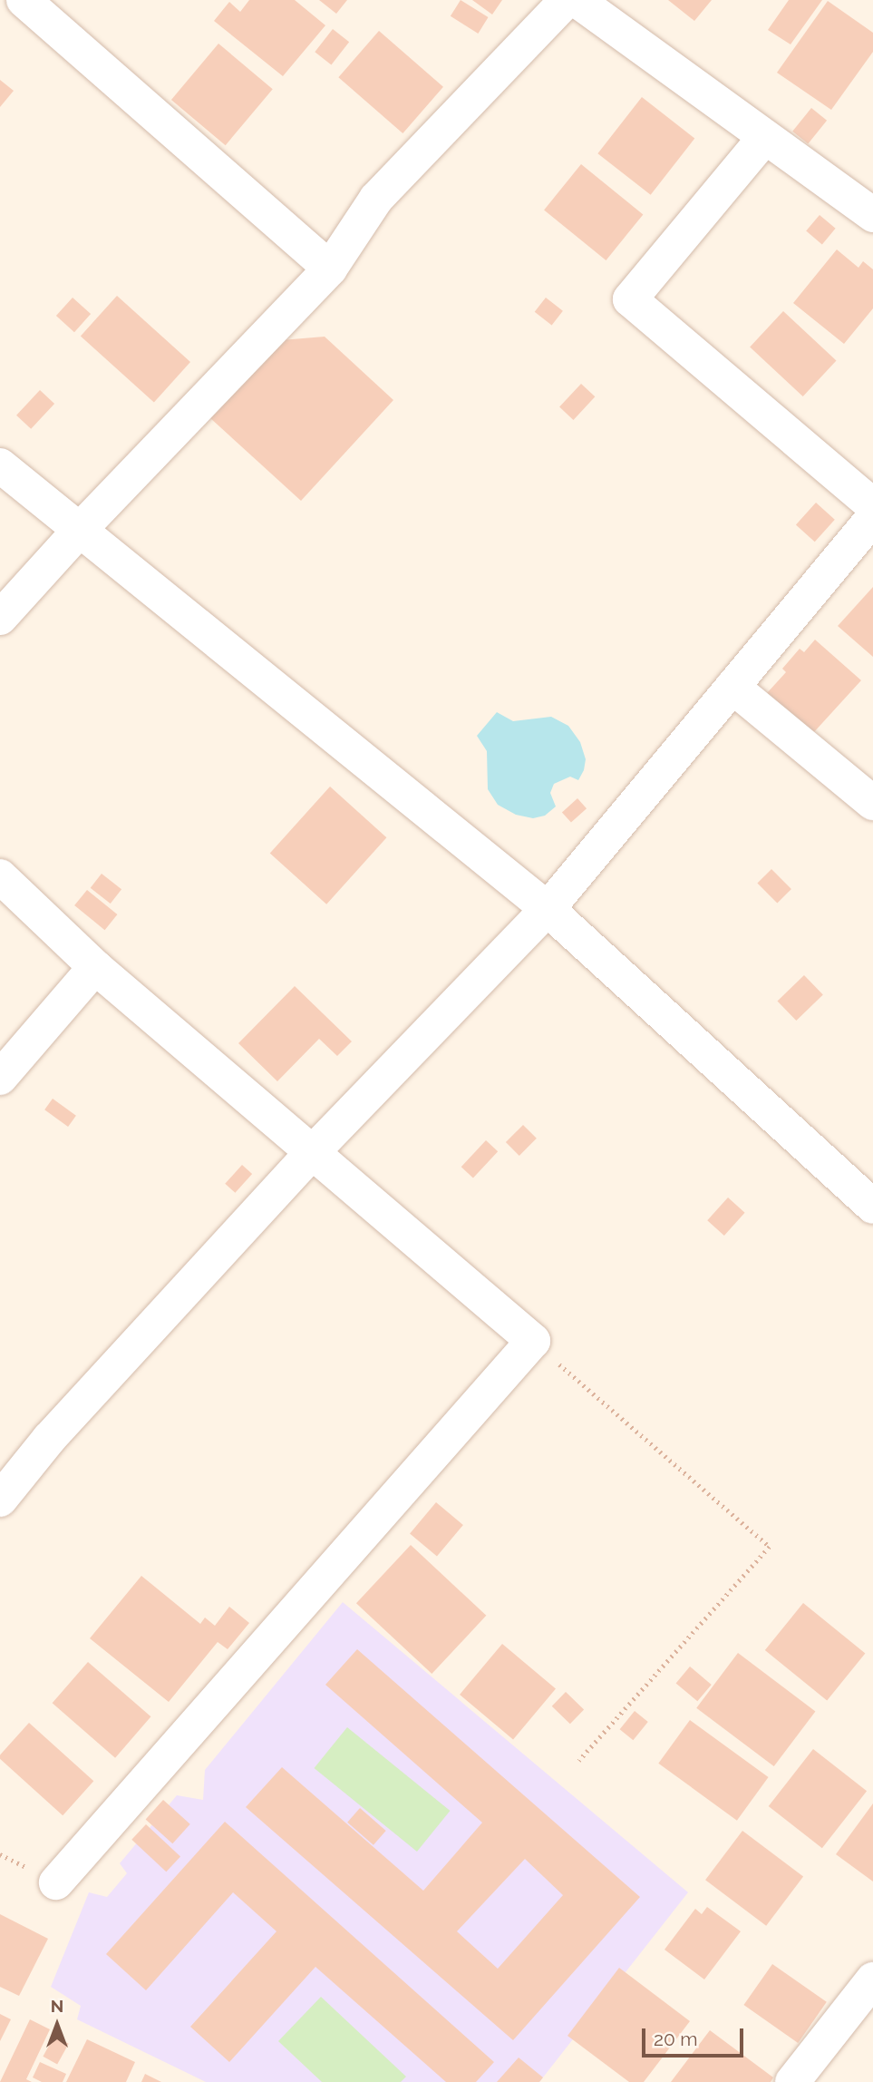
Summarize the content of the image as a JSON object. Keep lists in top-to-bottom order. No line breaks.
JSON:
{"scale_bar":"20 m","north":"top"}
